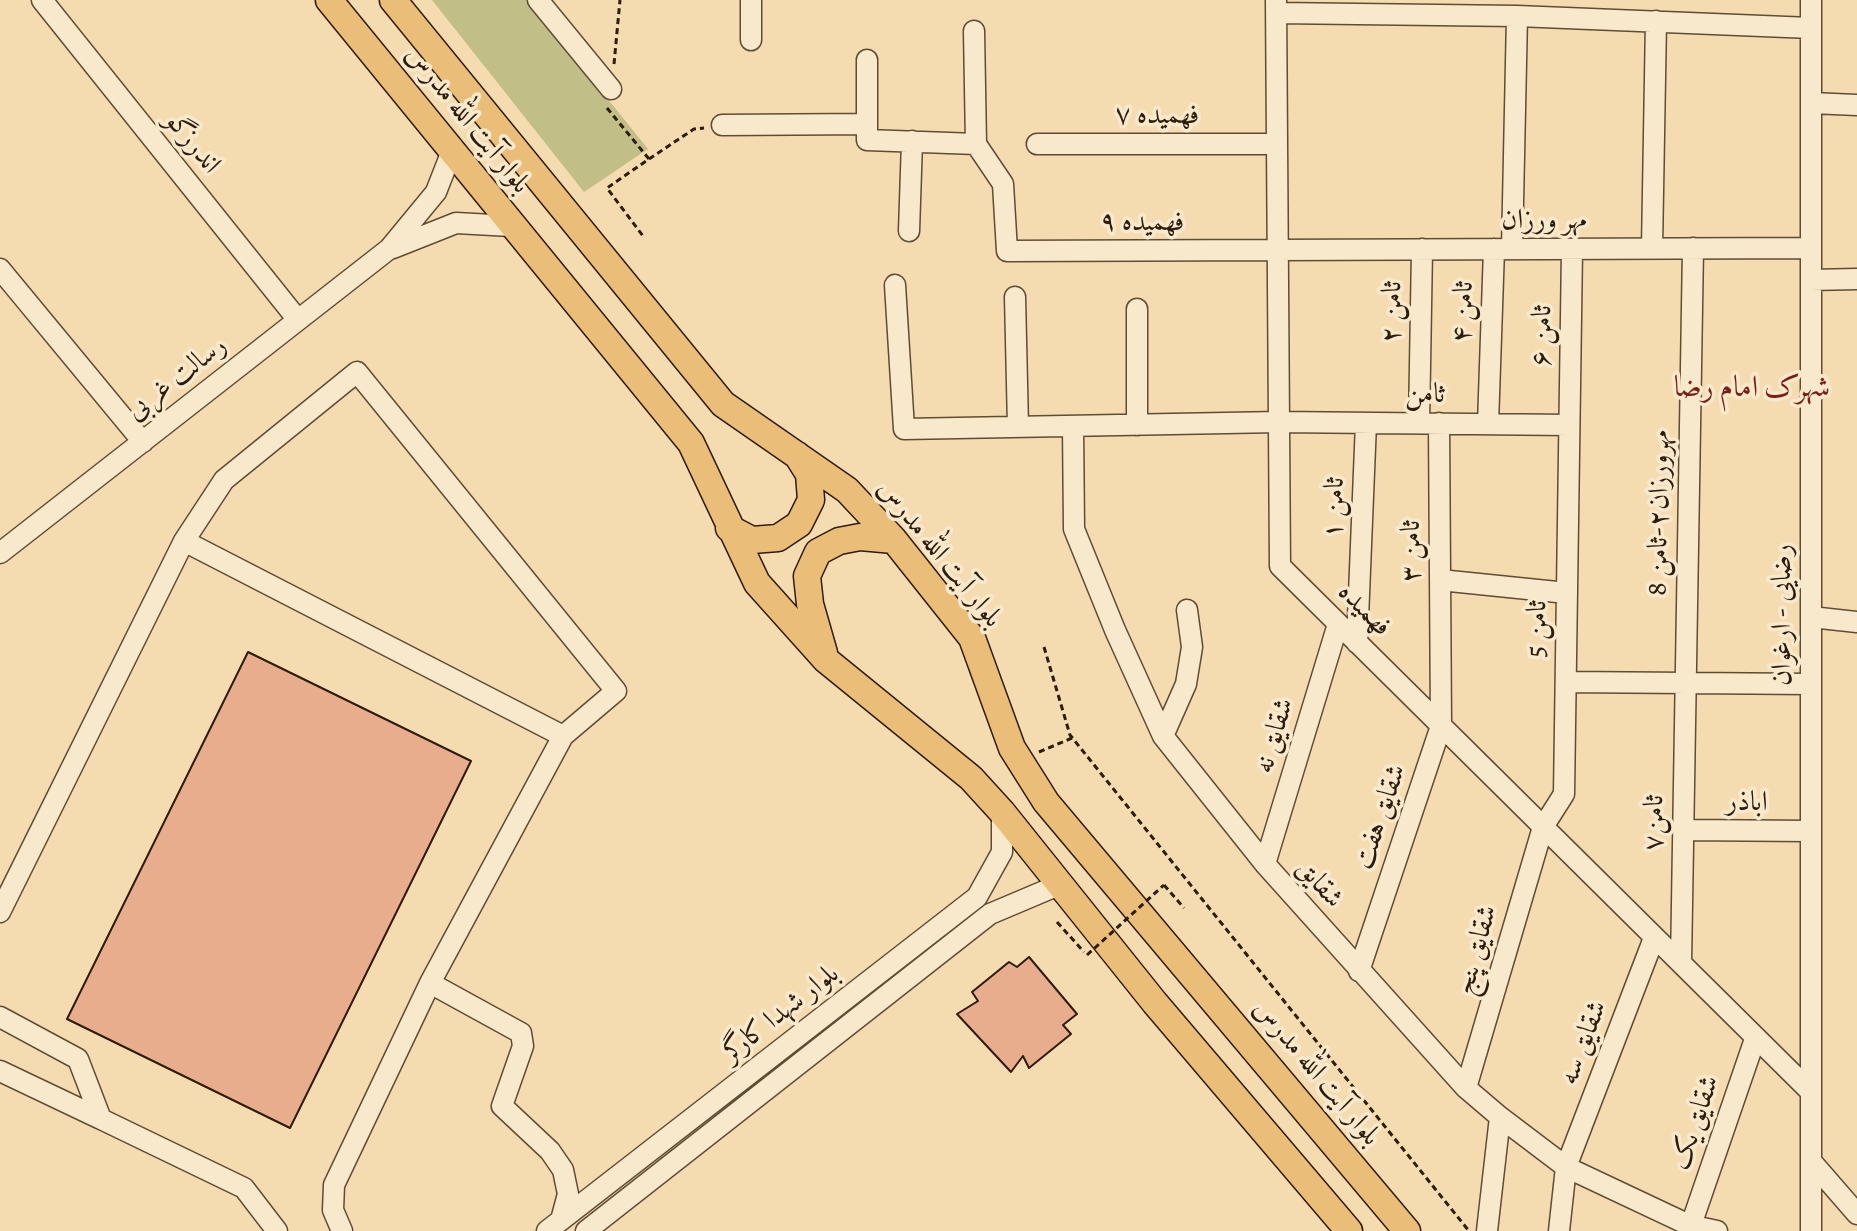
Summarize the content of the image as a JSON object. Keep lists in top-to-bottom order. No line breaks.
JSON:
{"streets":{"main road":["بلوار آیت الله مدرس"],"street":["فهمیده ۷","اندرزگو","مهر ورزان","فهمیده ۹","ثامن ۲","ثامن ۴","ثامن ۶","رسالت غربی","ثامن","ثامن ۱","مهرورزان۲-ثامن 8","ثامن ۳","فهمیده","رضایی - ارغوان","ثامن 5","شقایق نه","اباذر","شقایق هفت","ثامن۷","شقایق","شقایق پنج","بلوار شهدا کارگر","شقایق سه","شقایق یک"]},"crossings":[["فهمیده ۷","فهمیده"],["بلوار آیت الله مدرس","رسالت غربی"],["بلوار آیت الله مدرس","بلوار شهدا کارگر"],["اندرزگو","رسالت غربی"],["مهر ورزان","فهمیده ۹"],["مهر ورزان","ثامن ۲"],["مهر ورزان","ثامن ۴"],["مهر ورزان","ثامن ۶"],["مهر ورزان","مهرورزان۲-ثامن 8"],["مهر ورزان","فهمیده"],["مهر ورزان","رضایی - ارغوان"],["فهمیده ۹","فهمیده"],["ثامن ۲","ثامن"],["ثامن ۲","ثامن ۳"],["ثامن ۴","ثامن"],["ثامن ۶","ثامن"],["ثامن ۶","ثامن 5"],["ثامن","ثامن ۱"],["ثامن","ثامن ۳"],["ثامن","فهمیده"],["ثامن","ثامن 5"],["ثامن","شقایق"],["ثامن ۱","فهمیده"],["مهرورزان۲-ثامن 8","ثامن۷"],["ثامن ۳","فهمیده"],["ثامن ۳","شقایق هفت"],["فهمیده","رضایی - ارغوان"],["فهمیده","ثامن 5"],["فهمیده","شقایق نه"],["فهمیده","شقایق هفت"],["فهمیده","ثامن۷"],["فهمیده","شقایق پنج"],["فهمیده","شقایق سه"],["فهمیده","شقایق یک"],["رضایی - ارغوان","اباذر"],["ثامن 5","شقایق پنج"],["شقایق نه","شقایق"],["اباذر","ثامن۷"],["شقایق هفت","شقایق"],["شقایق","شقایق پنج"],["شقایق","شقایق سه"],["شقایق","شقایق یک"]],"districts":["شهرک امام رضا"]}
